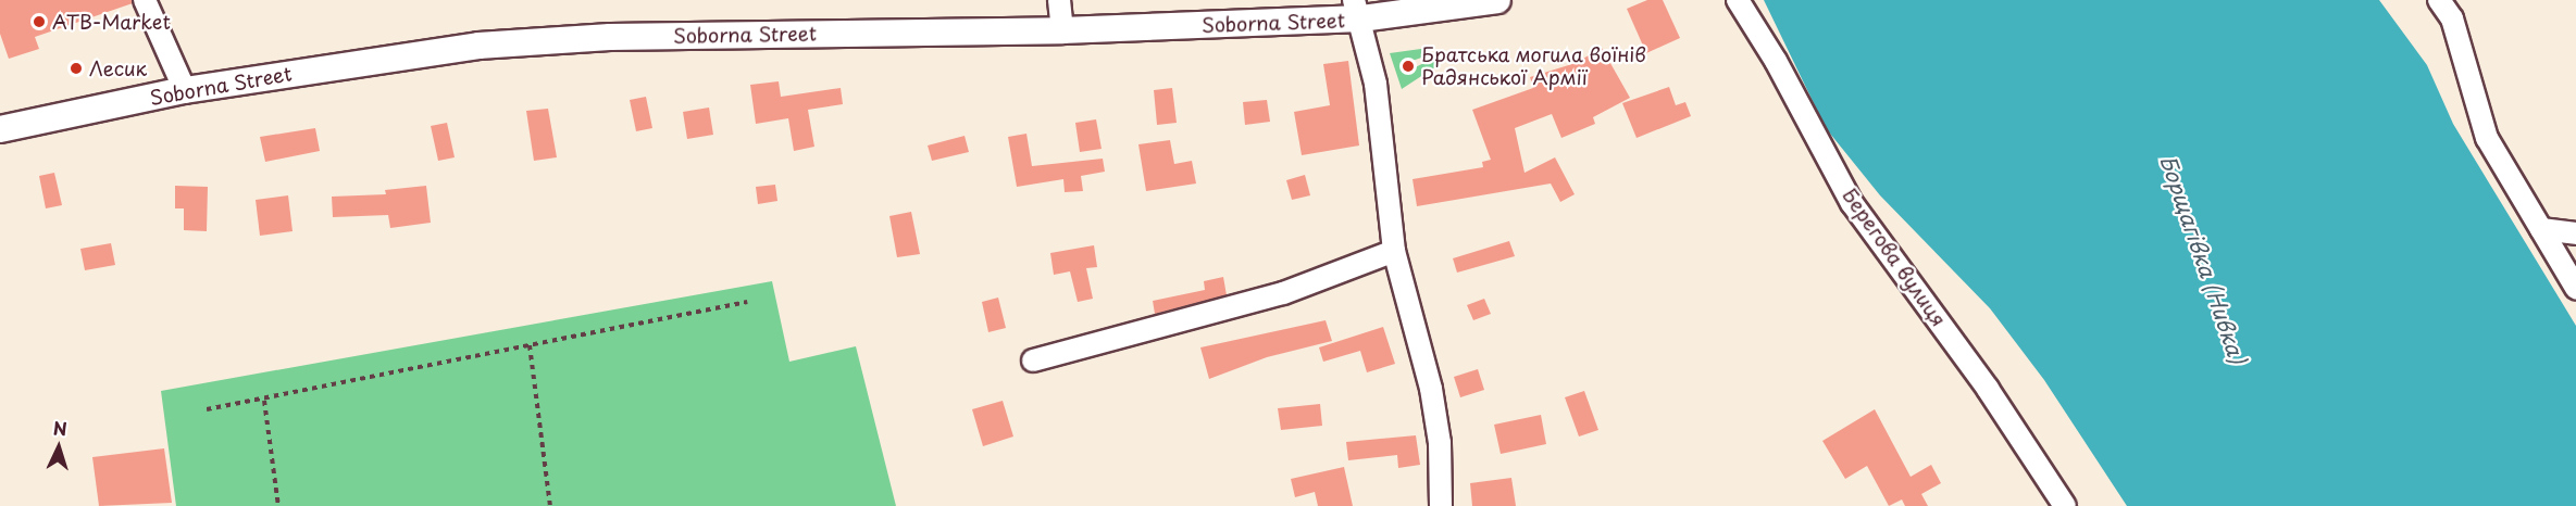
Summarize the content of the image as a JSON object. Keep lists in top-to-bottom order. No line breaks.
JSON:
{"streets":{"main road":["Soborna Street"],"street":["Берегова вулиця"]},"water":["Борщагівка (Нивка)"],"places":["ATB-Market","Братська могила воїнів Радянської Армії","Лесик"],"north":"top"}
